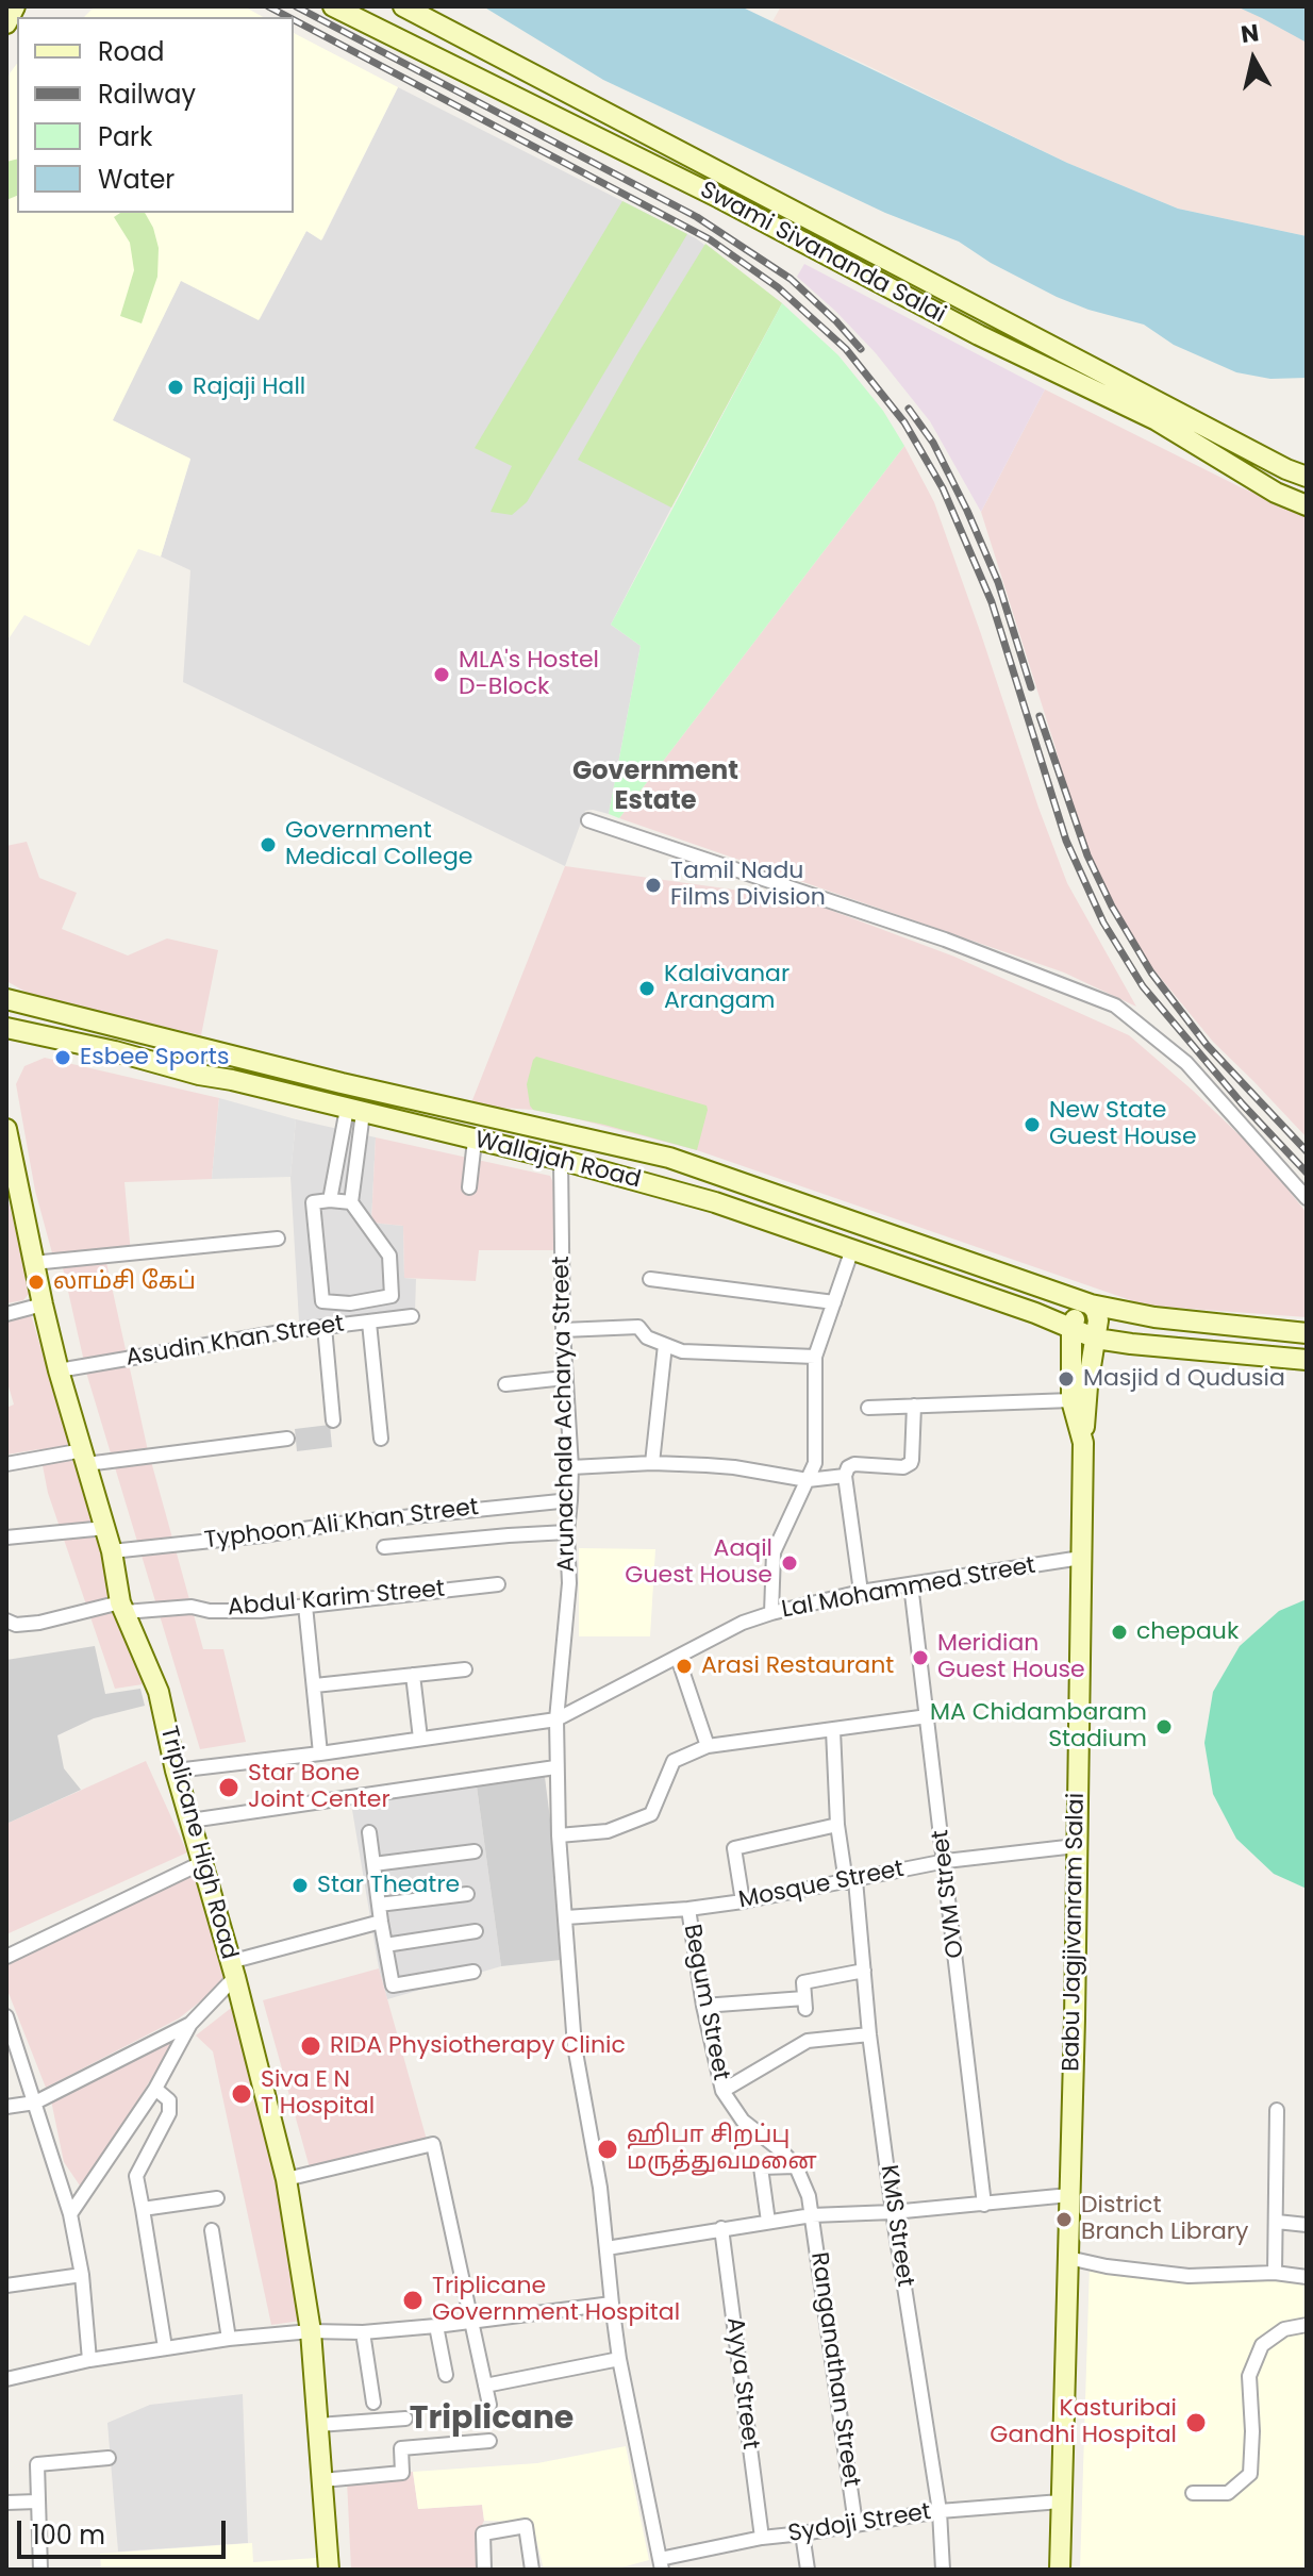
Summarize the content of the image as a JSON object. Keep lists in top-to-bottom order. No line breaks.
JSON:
{"streets":{"main road":["Swami Sivananda Salai","Wallajah Road","Triplicane High Road","Babu Jagjivanram Salai"],"street":["Asudin Khan Street","Arunachala Acharya Street","Typhoon Ali Khan Street","Lal Mohammed Street","Abdul Karim Street","Mosque Street","OVM Street","Begum Street","KMS Street","Ranganathan Street","Ayya Street","Sydoji Street"]},"crossings":[["Wallajah Road","Arunachala Acharya Street"],["Wallajah Road","Babu Jagjivanram Salai"],["Asudin Khan Street","Triplicane High Road"],["Arunachala Acharya Street","Typhoon Ali Khan Street"],["Arunachala Acharya Street","Lal Mohammed Street"],["Arunachala Acharya Street","Mosque Street"],["Arunachala Acharya Street","Sydoji Street"],["Typhoon Ali Khan Street","Triplicane High Road"],["Lal Mohammed Street","Triplicane High Road"],["Lal Mohammed Street","OVM Street"],["Lal Mohammed Street","Babu Jagjivanram Salai"],["Abdul Karim Street","Triplicane High Road"],["Mosque Street","OVM Street"],["Mosque Street","Babu Jagjivanram Salai"],["Mosque Street","Begum Street"],["Mosque Street","KMS Street"],["Babu Jagjivanram Salai","Sydoji Street"],["Begum Street","Ranganathan Street"],["KMS Street","Sydoji Street"],["Ranganathan Street","Sydoji Street"],["Ayya Street","Sydoji Street"]],"districts":["Government Estate","Triplicane"],"places":["Rajaji Hall","MLA's Hostel D-Block","Government Medical College","Tamil Nadu Films Division","Kalaivanar Arangam","Esbee Sports","New State Guest House","லாம்சி கேப்","Masjid d Qudusia","Aaqil Guest House","chepauk","Meridian Guest House","Arasi Restaurant","MA Chidambaram Stadium","Star Bone Joint Center","Star Theatre","RIDA Physiotherapy Clinic","Siva E N T Hospital","ஹிபா சிறப்பு மருத்துவமனை","District Branch Library","Triplicane Government Hospital","Kasturibai Gandhi Hospital"],"legend":["Road","Railway","Park","Water"],"scale_bar":"100 m","north":"top"}
